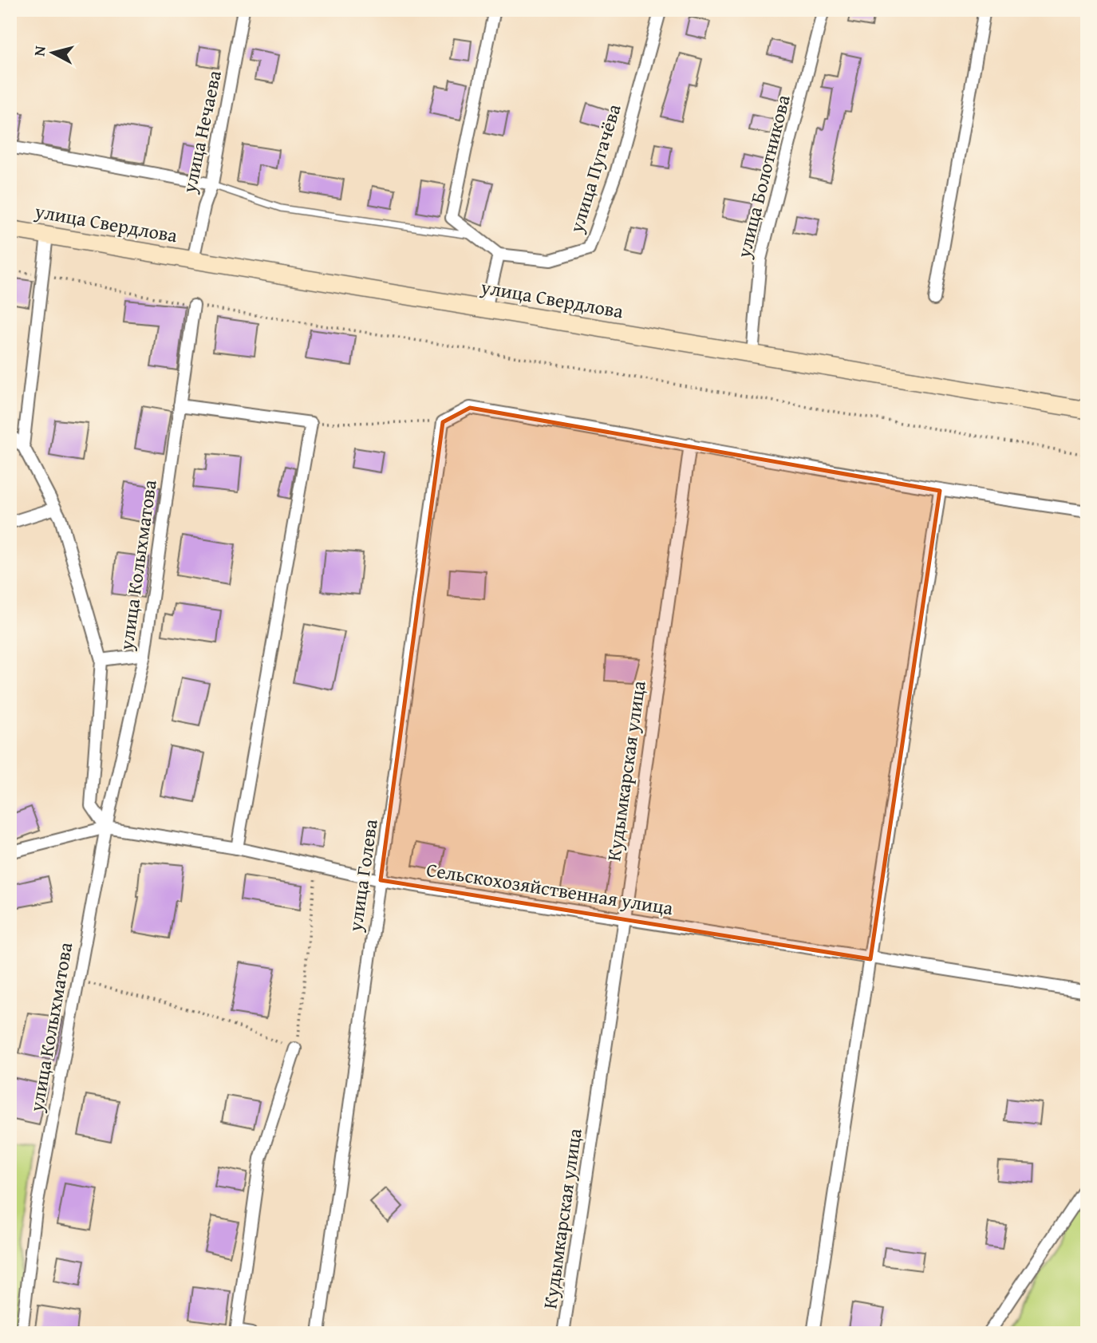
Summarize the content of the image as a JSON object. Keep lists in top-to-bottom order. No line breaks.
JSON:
{"streets":{"main road":["улица Свердлова"],"street":["улица Нечаева","улица Пугачёва","улица Болотникова","улица Колыхматова","Кудымкарская улица","улица Голева","Сельскохозяйственная улица"]},"crossings":[["улица Нечаева","улица Свердлова"],["улица Болотникова","улица Свердлова"],["улица Колыхматова","Сельскохозяйственная улица"],["Кудымкарская улица","Сельскохозяйственная улица"],["улица Голева","Сельскохозяйственная улица"]],"north":"left"}
